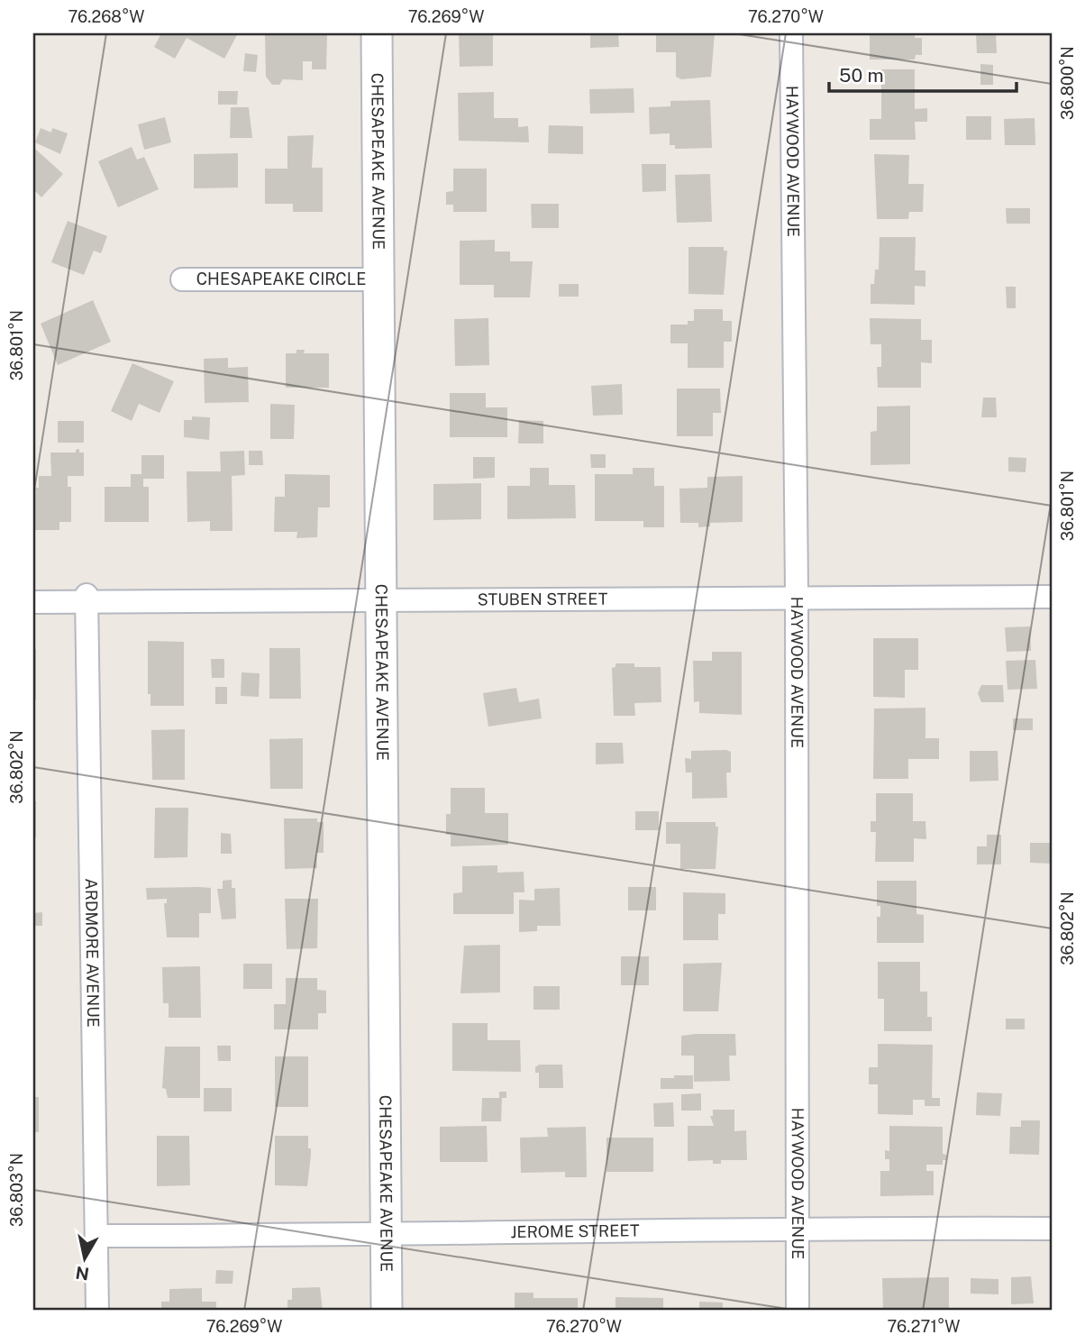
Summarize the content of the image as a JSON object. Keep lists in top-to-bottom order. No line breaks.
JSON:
{"streets":{"street":["CHESAPEAKE AVENUE","HAYWOOD AVENUE","CHESAPEAKE CIRCLE","STUBEN STREET","ARDMORE AVENUE","JEROME STREET"]},"crossings":[["CHESAPEAKE AVENUE","CHESAPEAKE CIRCLE"],["CHESAPEAKE AVENUE","STUBEN STREET"],["CHESAPEAKE AVENUE","JEROME STREET"],["HAYWOOD AVENUE","STUBEN STREET"],["HAYWOOD AVENUE","JEROME STREET"],["STUBEN STREET","ARDMORE AVENUE"],["ARDMORE AVENUE","JEROME STREET"]],"scale_bar":"50 m","north":"bottom","coordinates":["76.268°W","76.269°W","76.270°W","36.800°N","36.801°N","36.802°N","36.803°N","76.271°W"]}
